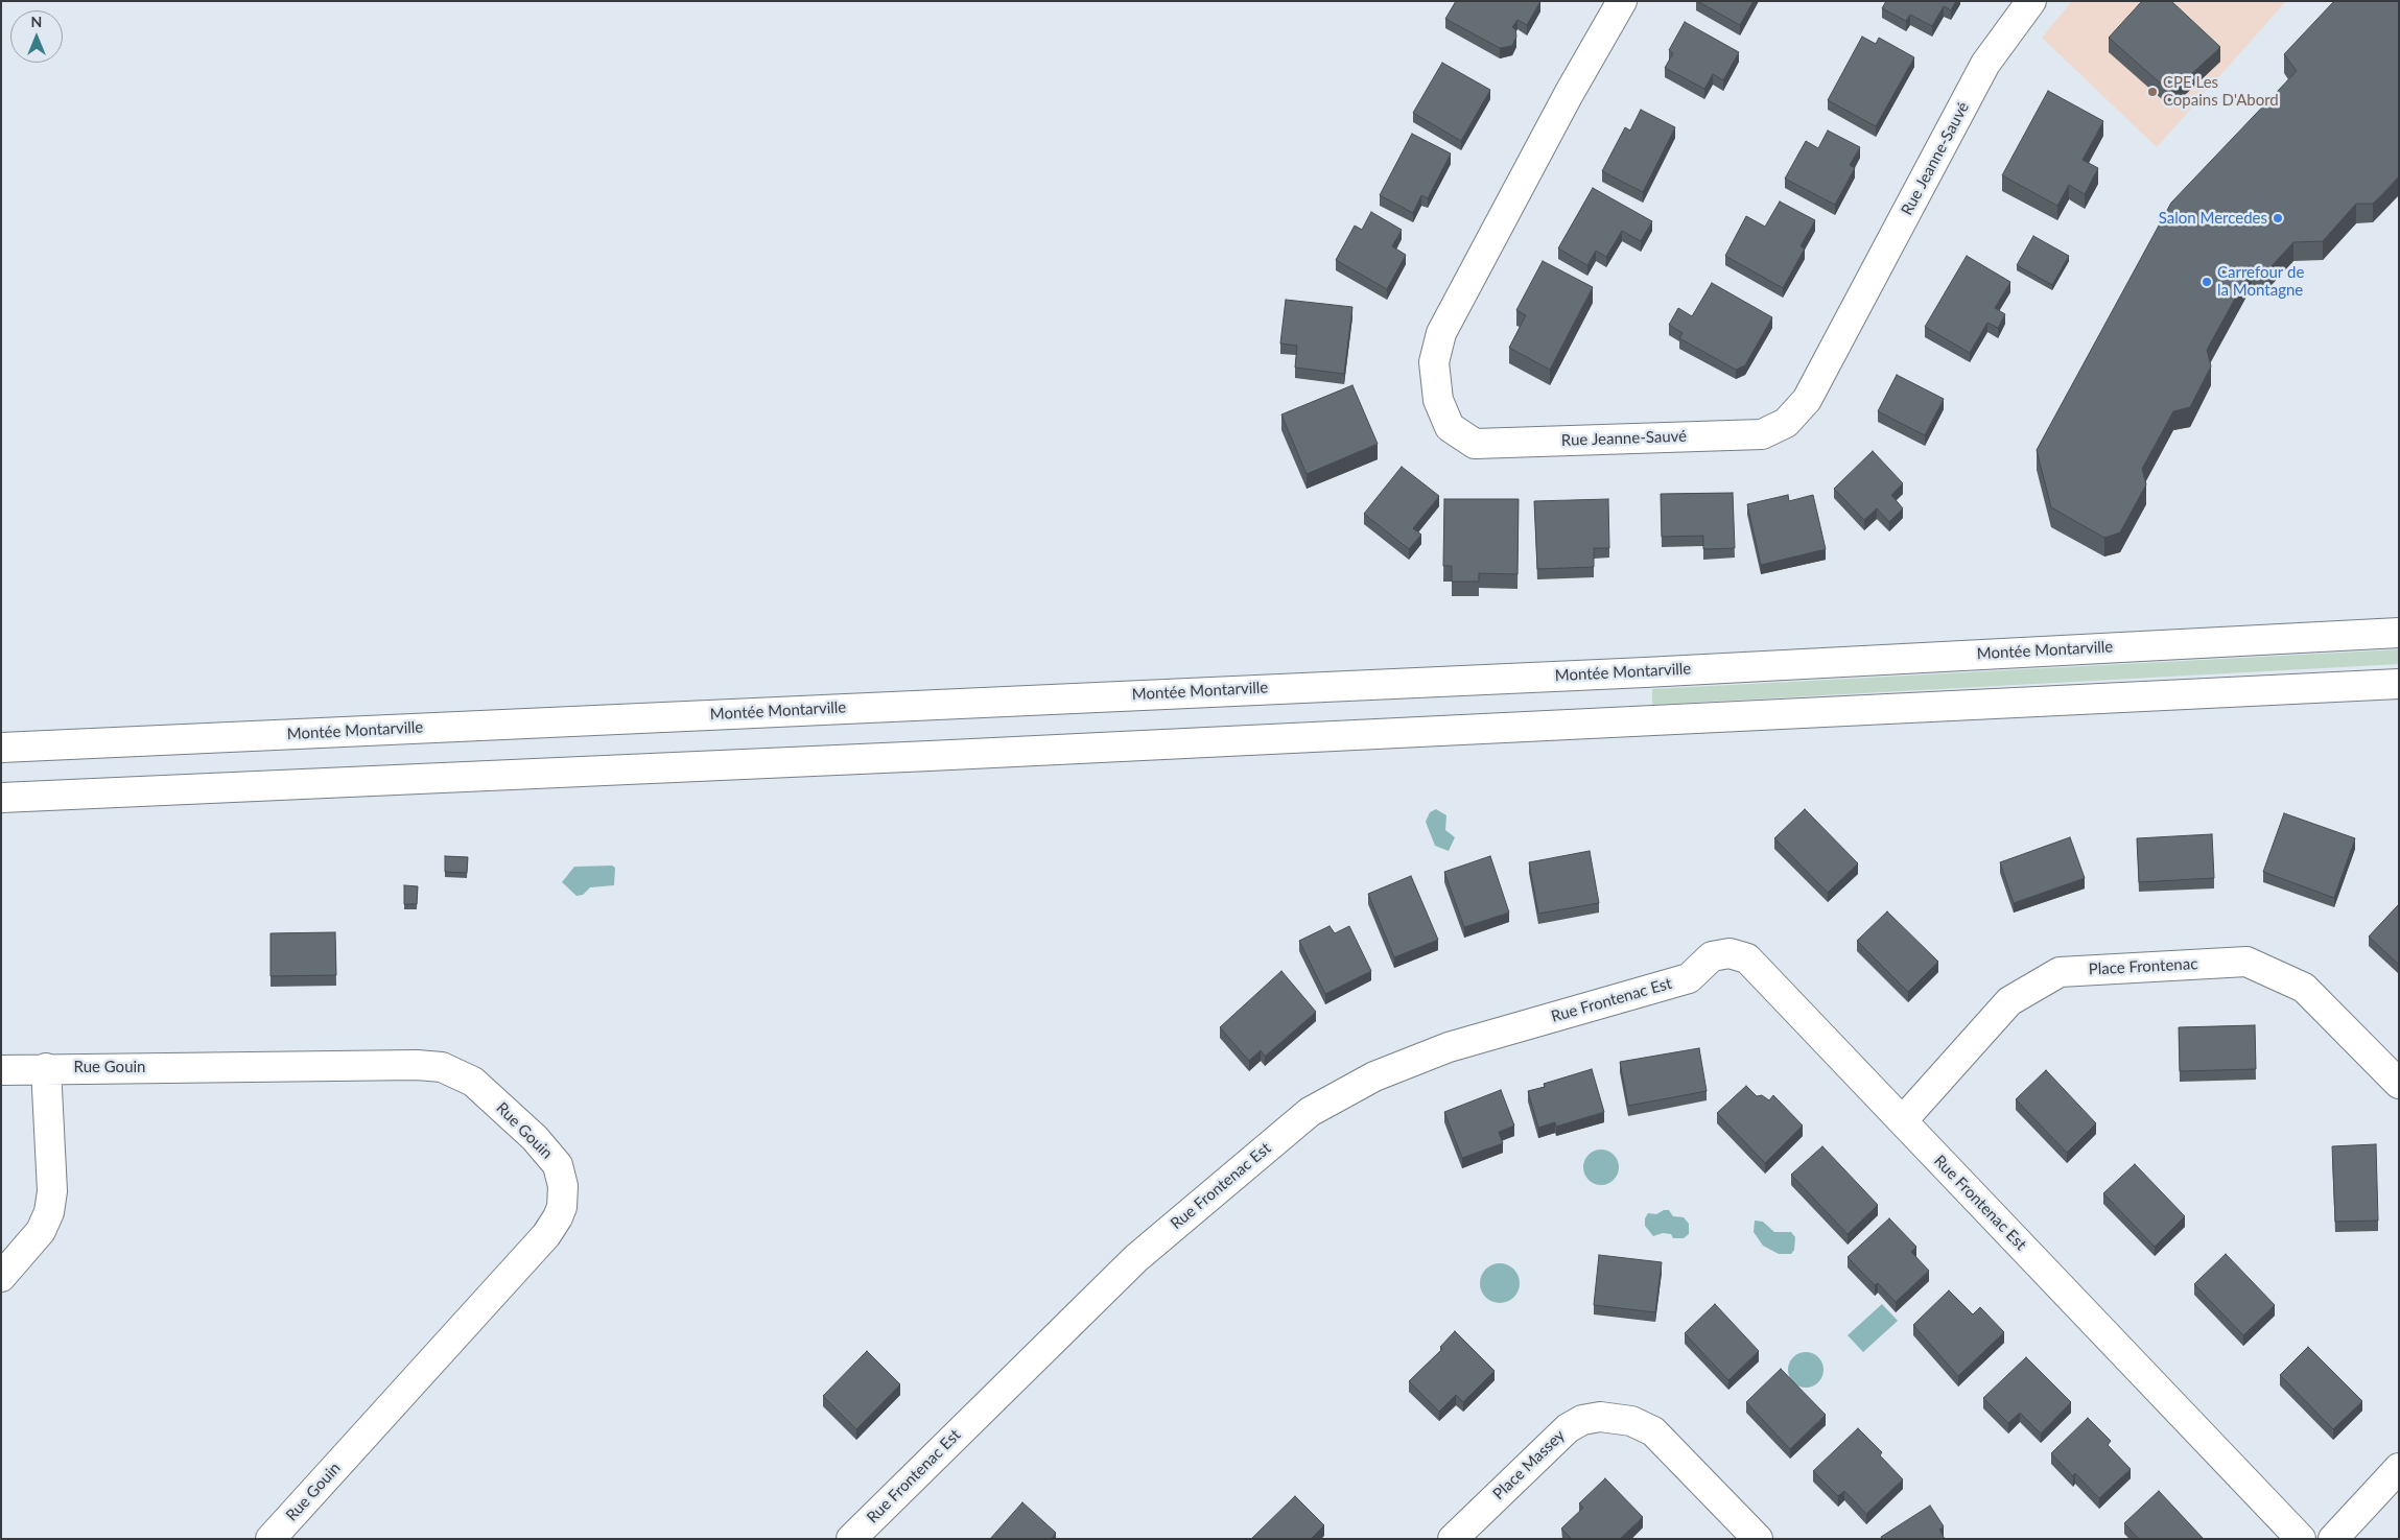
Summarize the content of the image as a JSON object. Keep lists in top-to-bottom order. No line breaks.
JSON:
{"streets":{"street":["Rue Jeanne-Sauvé","Montée Montarville","Place Frontenac","Rue Frontenac Est","Rue Gouin","Place Massey"]},"crossings":[["Place Frontenac","Rue Frontenac Est"]],"places":["CPE Les Copains D'Abord","Salon Mercedes","Carrefour de la Montagne"],"north":"top"}
